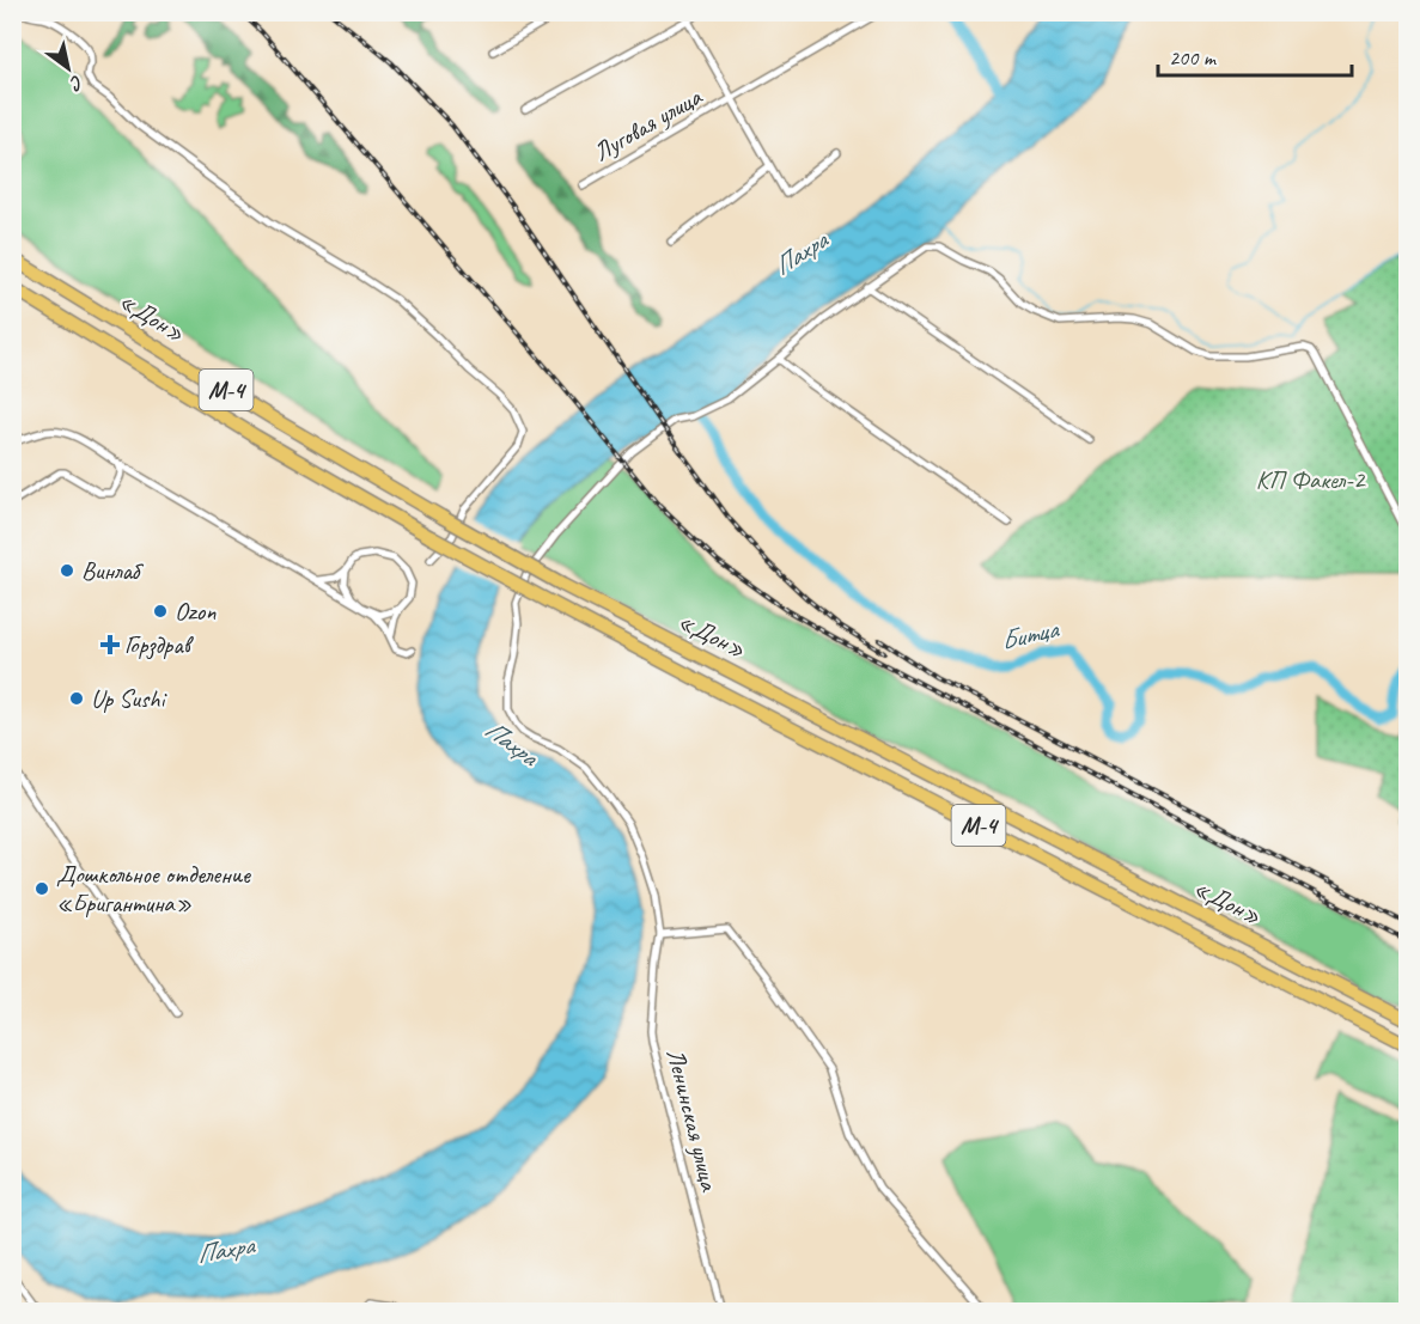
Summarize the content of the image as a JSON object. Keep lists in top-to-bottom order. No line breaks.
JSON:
{"streets":{"highway":["«Дон»","М-4"],"street":["Луговая улица","Ленинская улица"]},"water":["Пахра","Битца"],"parks":["КП Факел-2"],"places":{"other":["Винлаб","Ozon","Up Sushi","Дошкольное отделение «Бригантина»"],"health":["Горздрав"]},"scale_bar":"200 m","north":"bottom right"}
